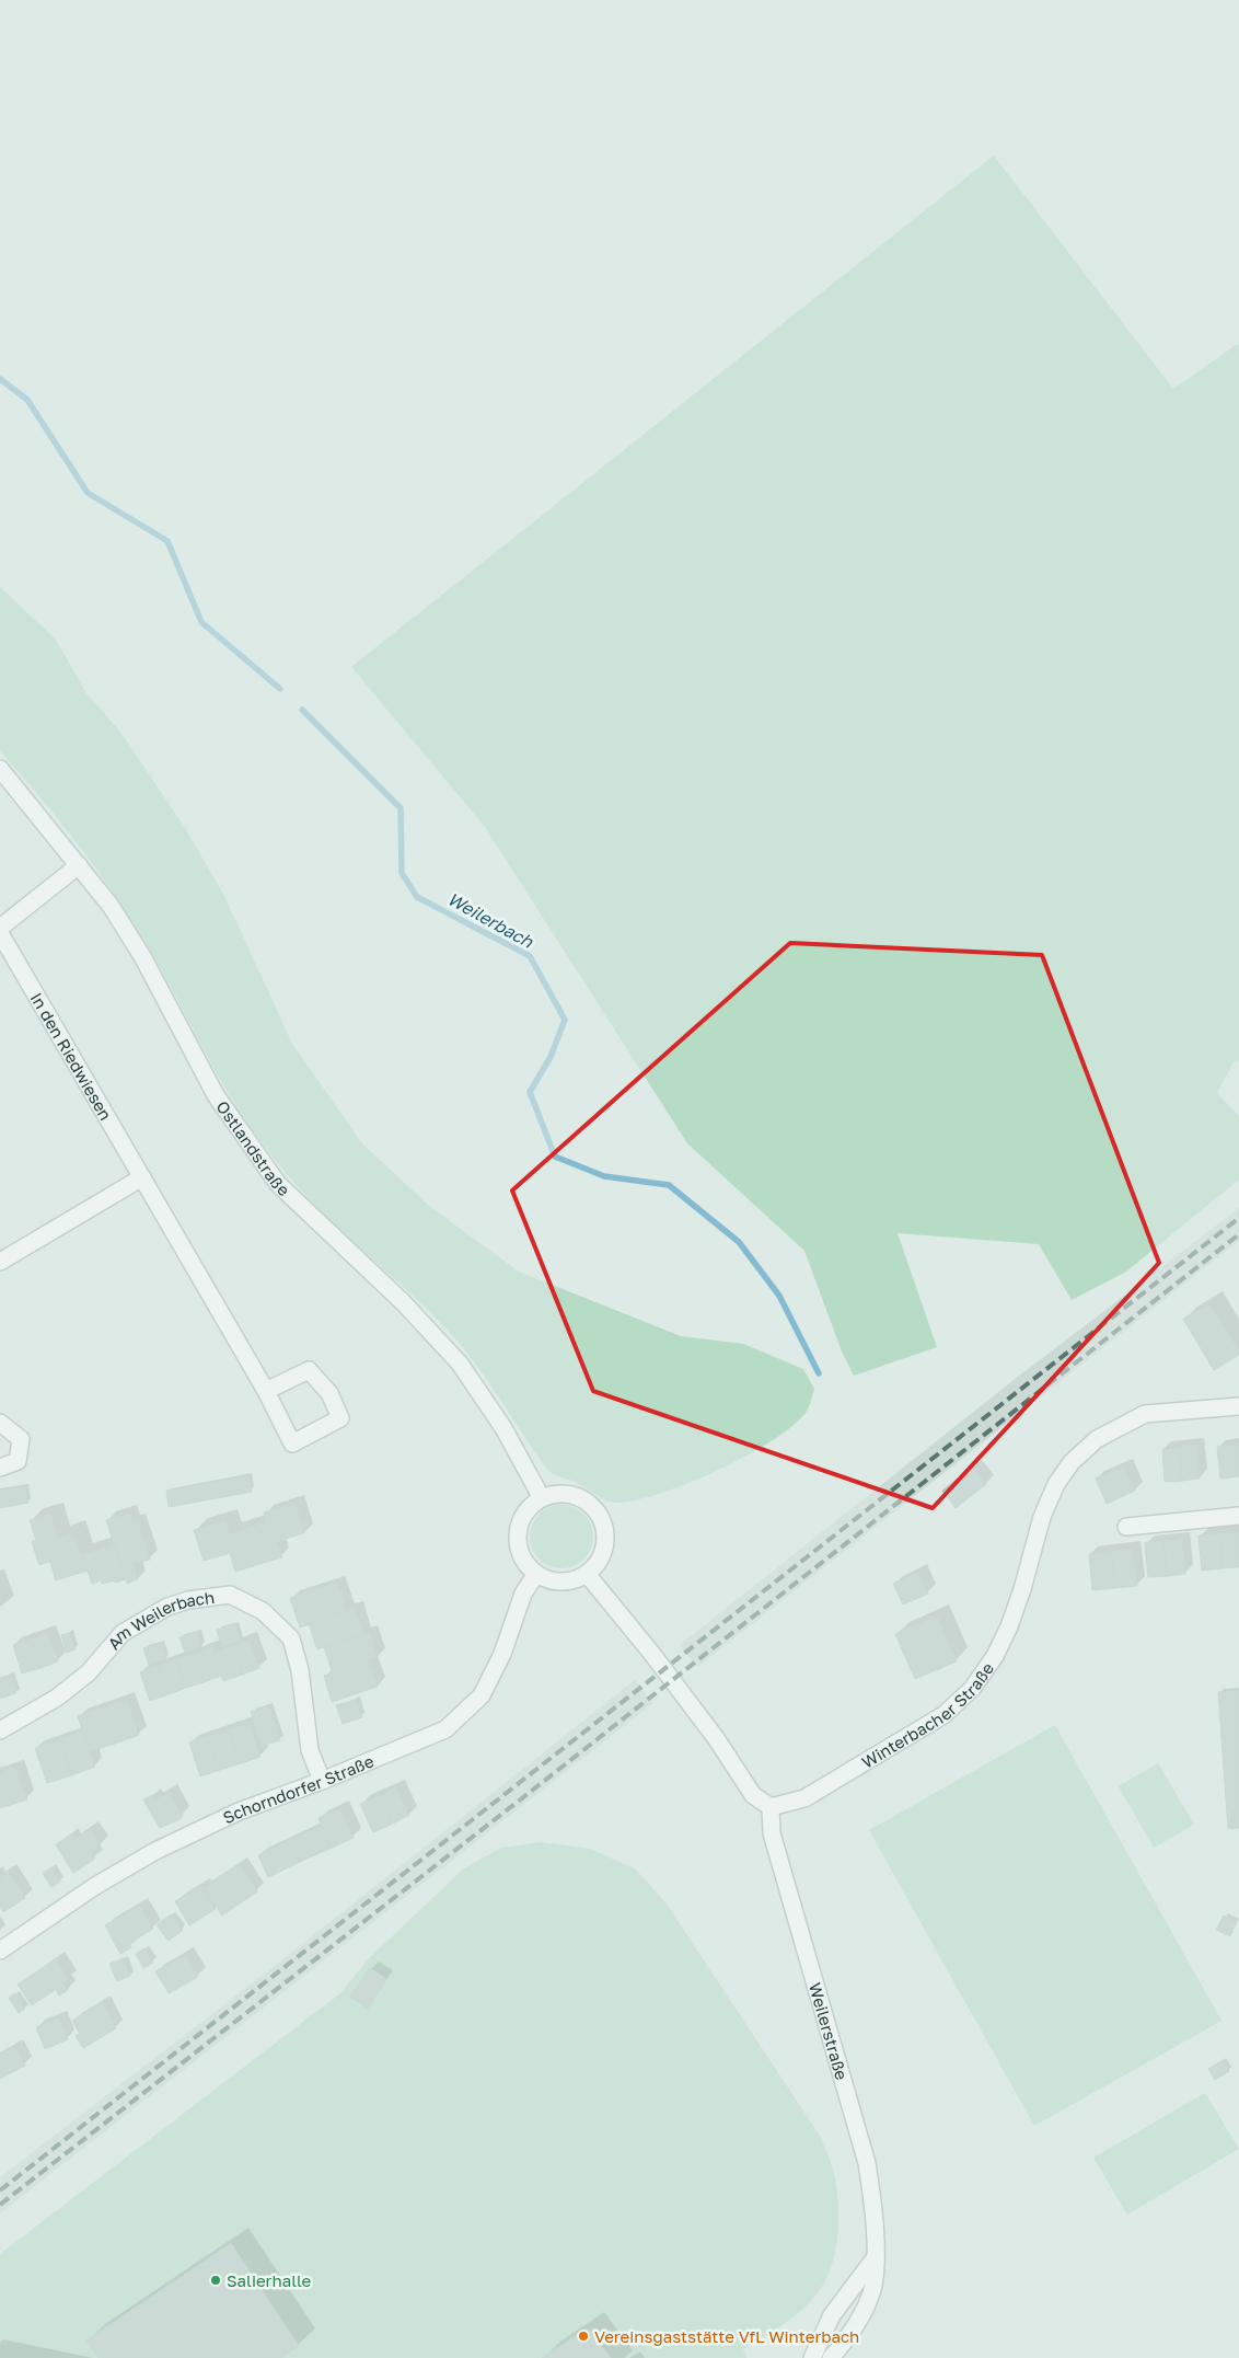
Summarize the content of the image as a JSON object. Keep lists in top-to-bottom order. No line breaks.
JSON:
{"streets":{"street":["In den Riedwiesen","Ostlandstraße","Am Weilerbach","Winterbacher Straße","Schorndorfer Straße","Weilerstraße"]},"crossings":[["Ostlandstraße","Schorndorfer Straße"],["Am Weilerbach","Schorndorfer Straße"],["Winterbacher Straße","Weilerstraße"]],"water":["Weilerbach"],"places":["Salierhalle","Vereinsgaststätte VfL Winterbach"]}
